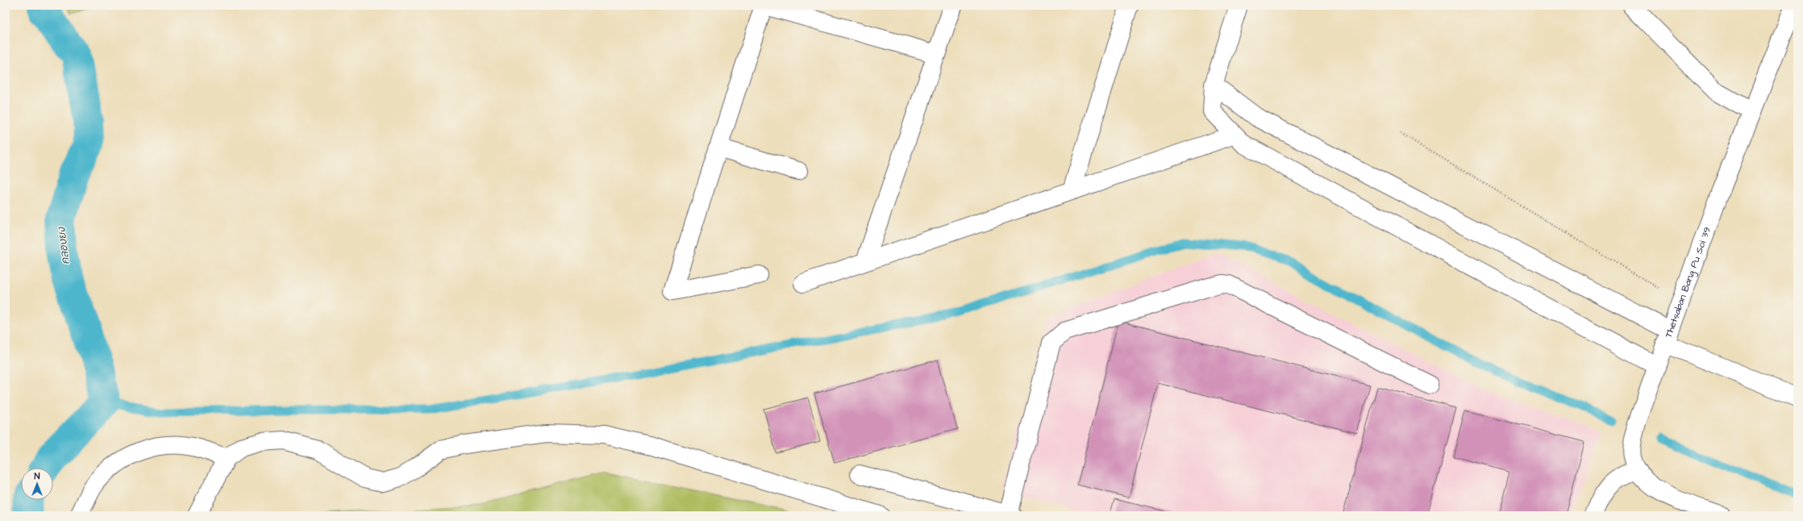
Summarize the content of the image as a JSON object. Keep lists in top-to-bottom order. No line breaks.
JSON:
{"streets":{"street":["Thetsaban Bang Pu Soi 39"]},"water":["คลองยง"],"north":"top"}
